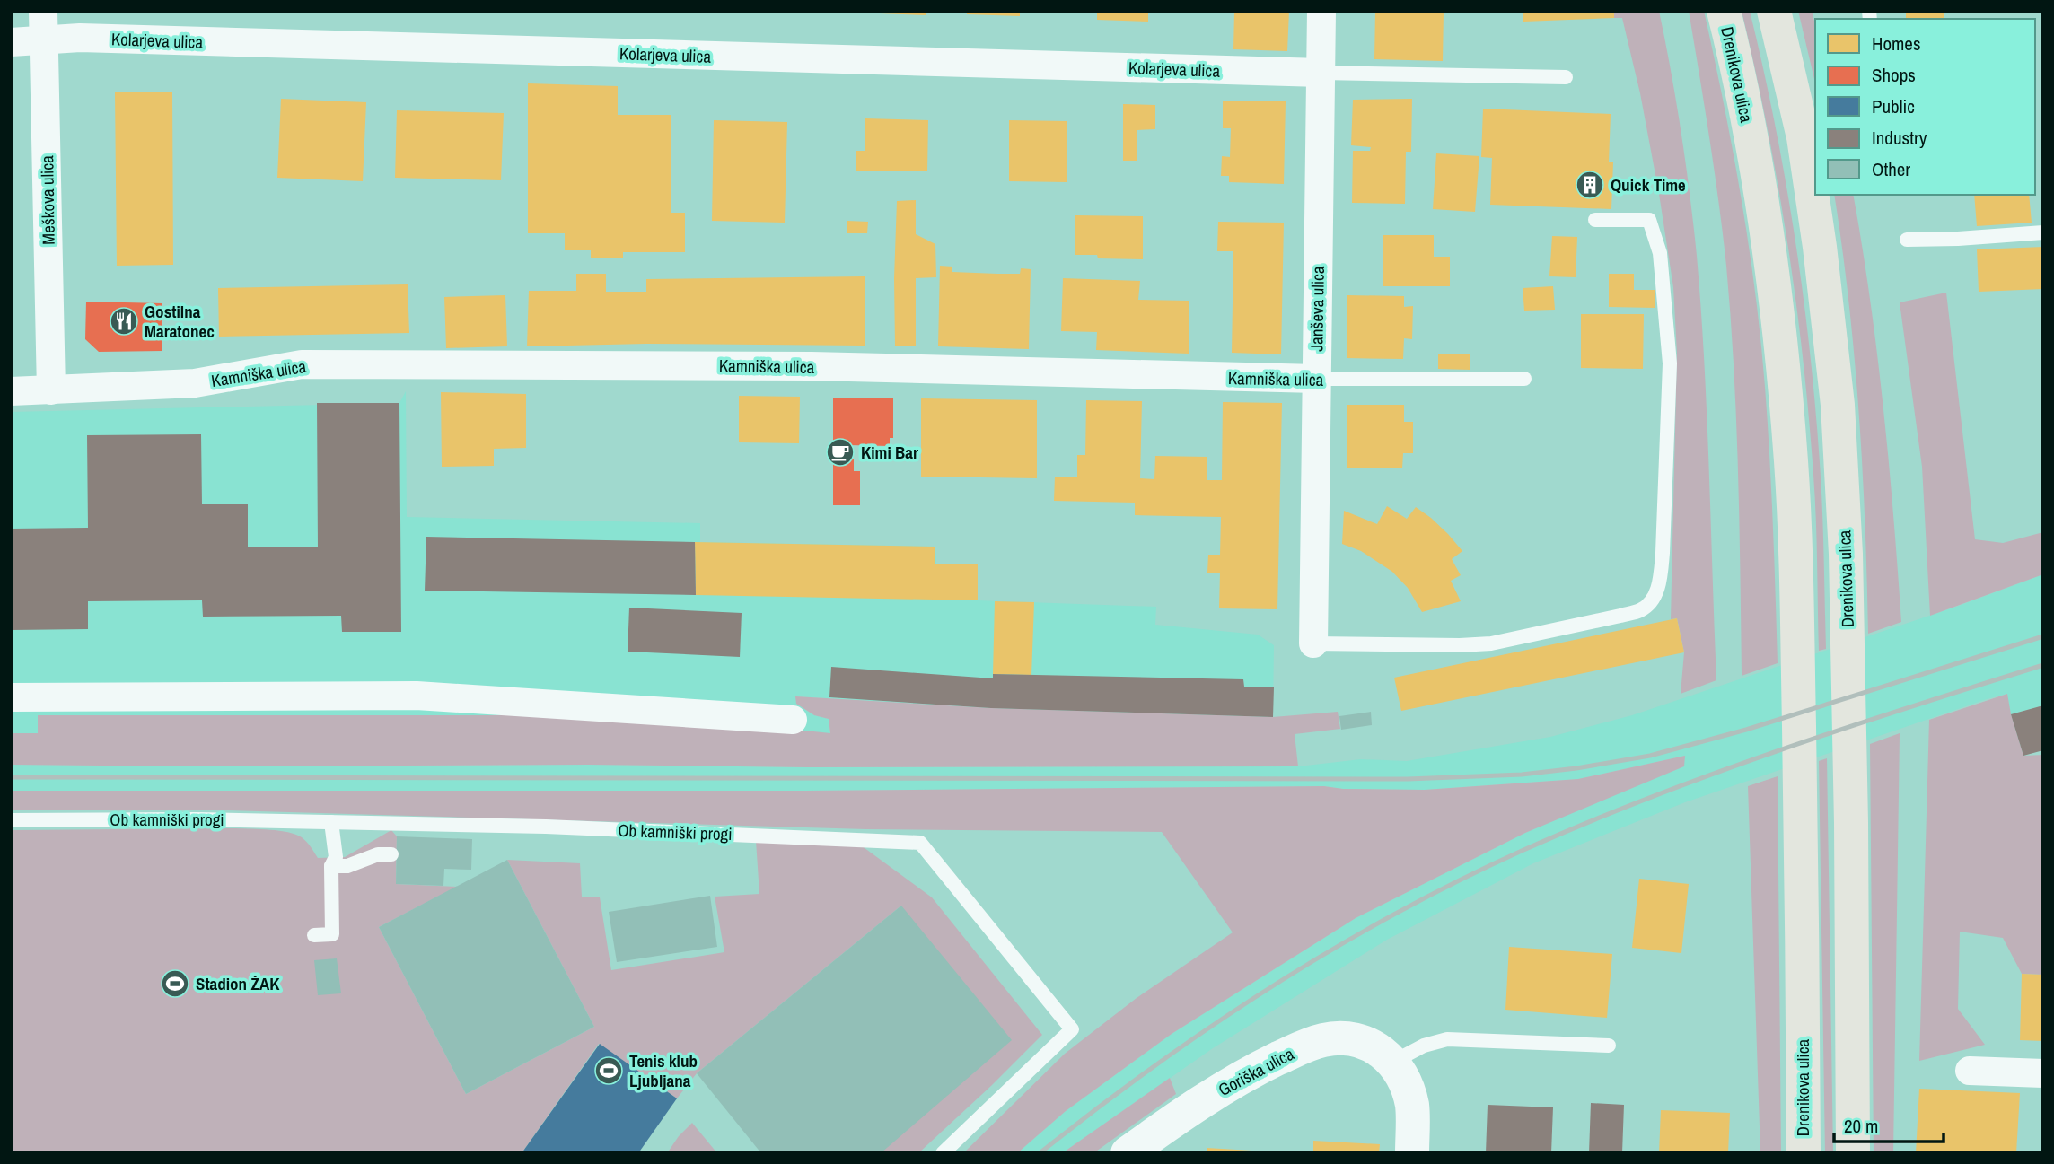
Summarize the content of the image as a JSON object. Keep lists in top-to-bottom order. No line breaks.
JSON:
{"streets":{"main road":["Drenikova ulica"],"street":["Kolarjeva ulica","Meškova ulica","Janševa ulica","Kamniška ulica","Goriška ulica"],"lane":["Ob kamniški progi"]},"crossings":[["Kolarjeva ulica","Meškova ulica"],["Kolarjeva ulica","Janševa ulica"],["Meškova ulica","Kamniška ulica"],["Janševa ulica","Kamniška ulica"]],"places":{"building":["Quick Time"],"restaurant":["Gostilna Maratonec"],"cafe":["Kimi Bar"],"sports":["Stadion ŽAK","Tenis klub Ljubljana"]},"legend":["Homes","Shops","Public","Industry","Other"],"scale_bar":"20 m"}
